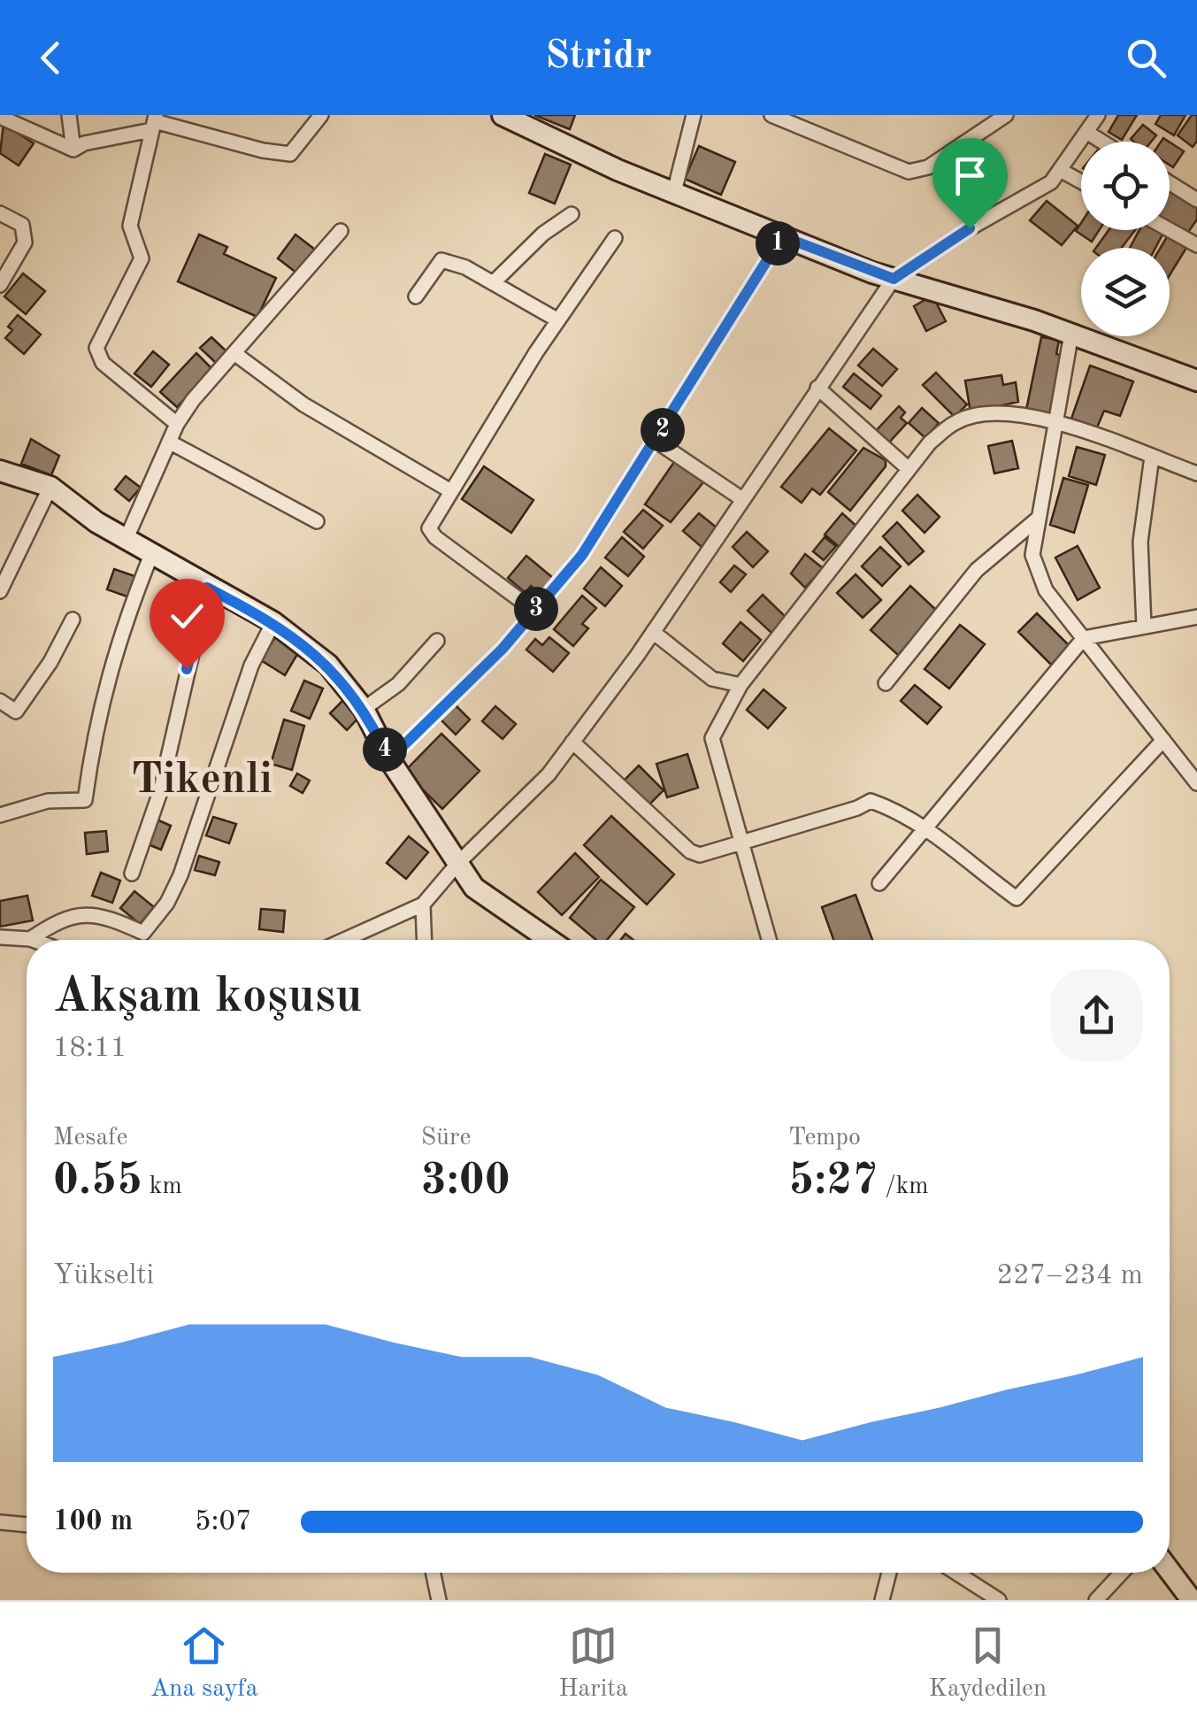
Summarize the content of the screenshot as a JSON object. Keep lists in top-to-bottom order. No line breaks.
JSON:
{"districts":["Tikenli"],"page":{"header":"Stridr","pins":["1","2","3","4"],"heading":["Akşam koşusu","18:11"],"stats":[["Mesafe","0.55 km"],["Süre","3:00"],["Tempo","5:27 /km"]],"chart":["Yükselti","227–234 m"],"list":[{"name":"100 m","note":"5:07"}],"tabs":["Ana sayfa","Harita","Kaydedilen"]}}
